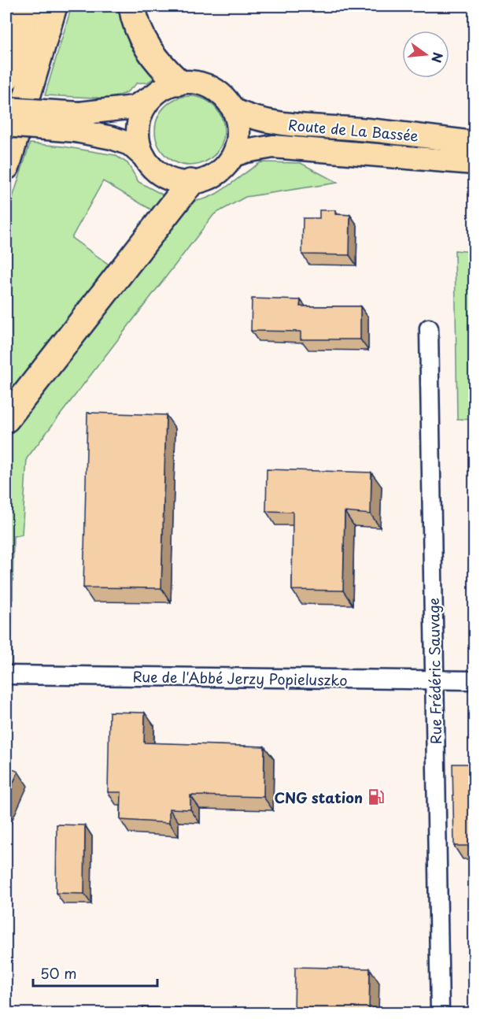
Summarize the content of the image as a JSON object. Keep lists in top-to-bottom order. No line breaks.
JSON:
{"streets":{"main road":["Route de La Bassée"],"street":["Rue Frédéric Sauvage","Rue de l'Abbé Jerzy Popieluszko"]},"crossings":[["Rue Frédéric Sauvage","Rue de l'Abbé Jerzy Popieluszko"]],"places":{"fuel station":["CNG station"]},"scale_bar":"50 m","north":"right"}
